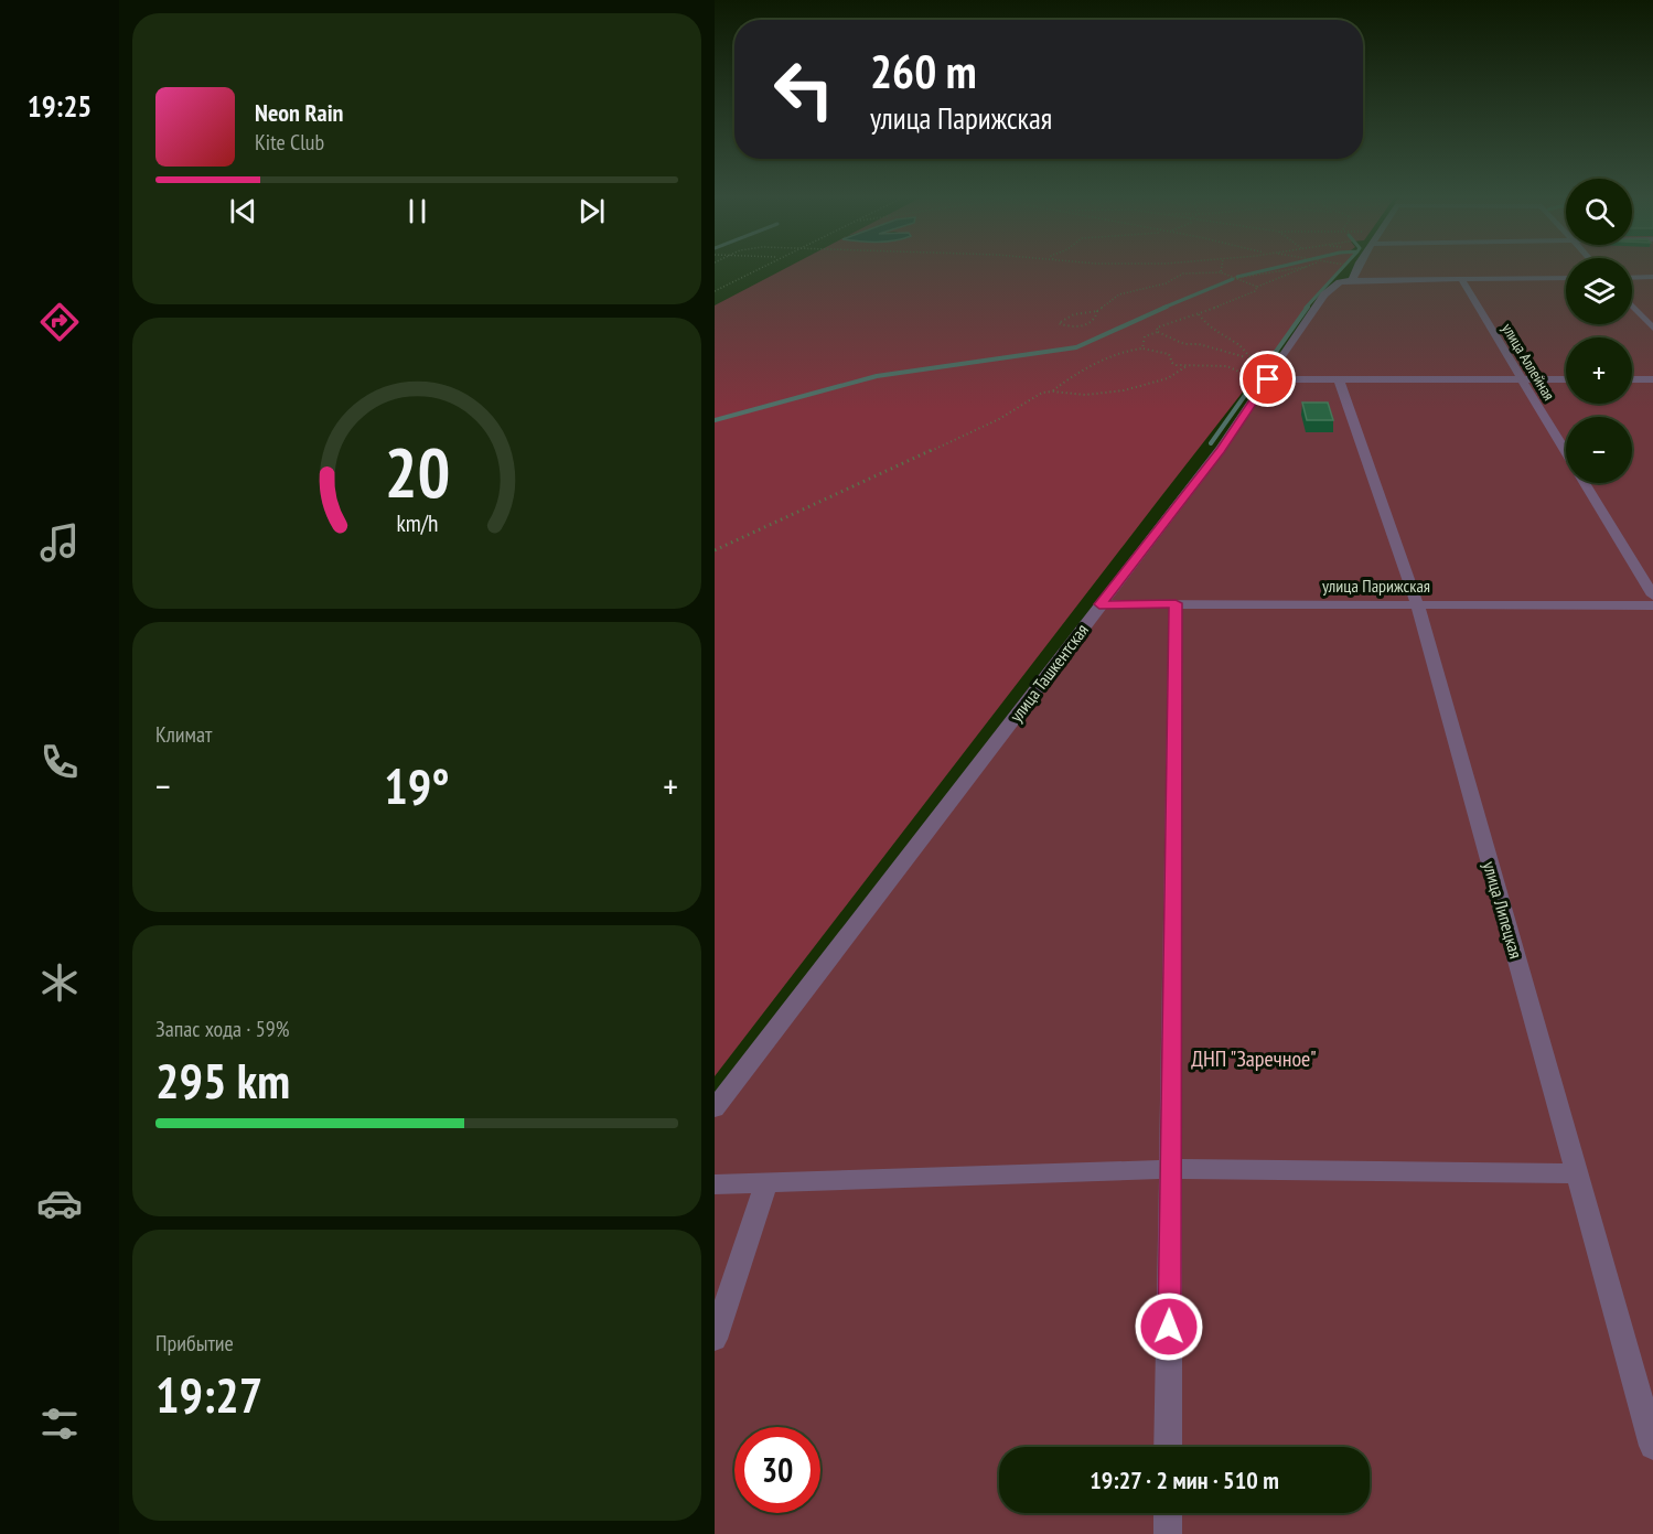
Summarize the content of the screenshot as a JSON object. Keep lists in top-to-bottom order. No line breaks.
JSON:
{"streets":{"street":["улица Аллейная","улица Парижская","улица Ташкентская","улица Липецкая"]},"crossings":[["улица Парижская","улица Ташкентская"],["улица Парижская","улица Липецкая"]],"parks":["ДНП \"Заречное\""],"page":{"tabs":"19:25","turn":["260 m","улица Парижская"],"song":["Neon Rain","Kite Club"],"map_buttons":["+","−"],"tile":["Климат",["Запас хода · 59%","295 km"],["Прибытие","19:27"]],"heat":["−","19°","+"],"limit":"30","trip":"19:27 · 2 мин · 510 m","gauge":["20","km/h"]}}
